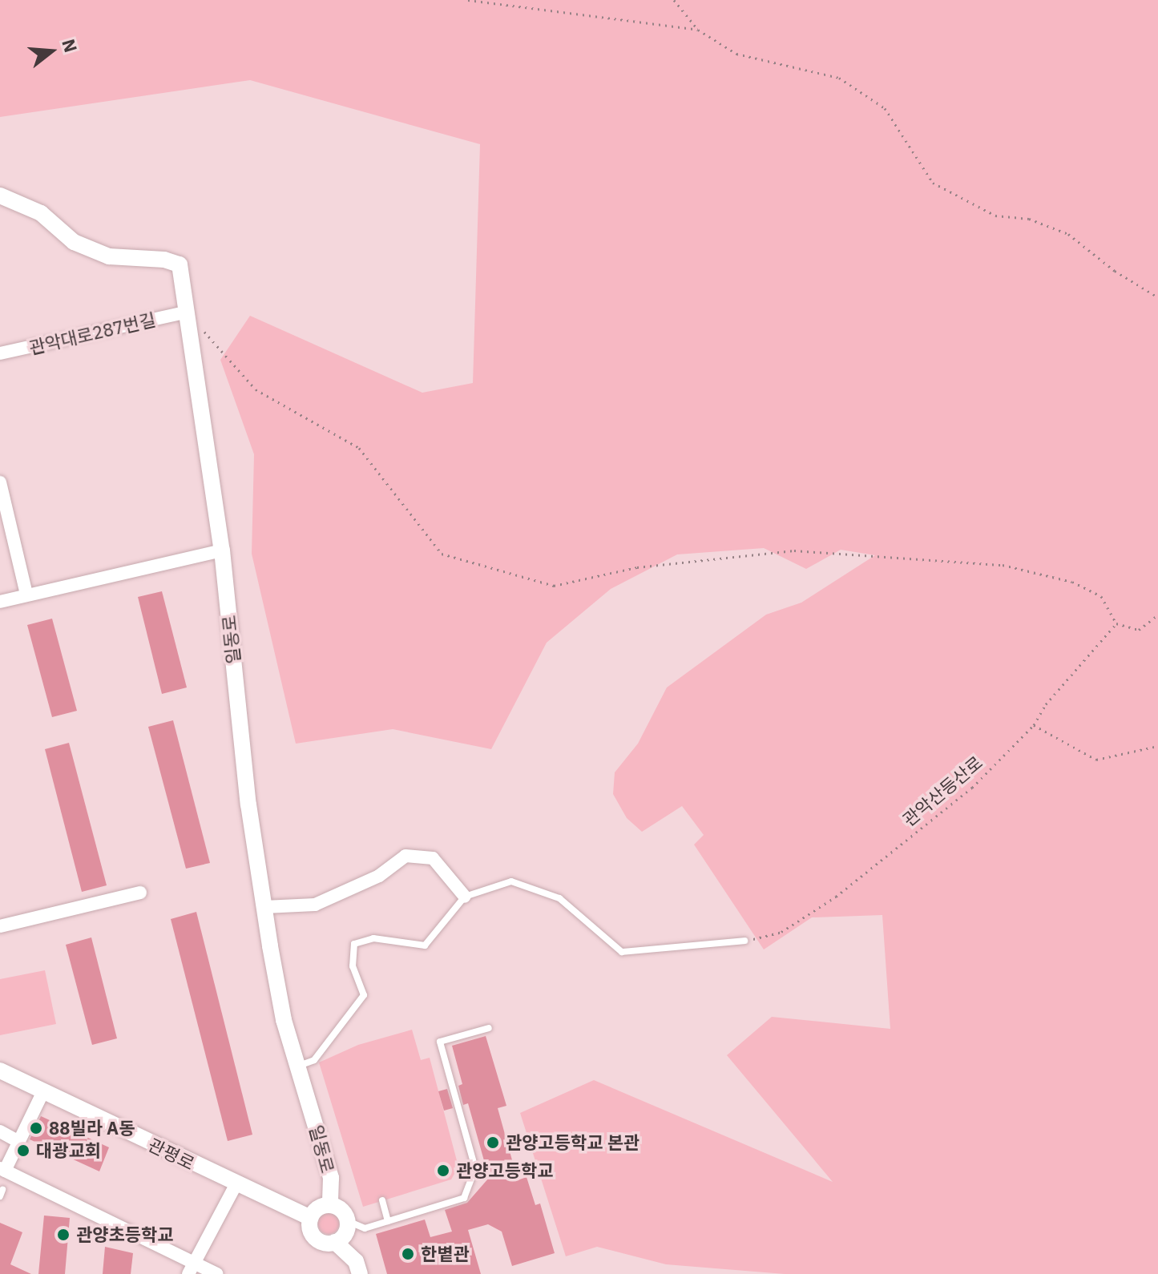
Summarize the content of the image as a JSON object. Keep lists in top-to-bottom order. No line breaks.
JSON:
{"streets":{"street":["관악대로287번길","일동로","관평로"],"path":["관악산등산로"]},"crossings":[["관악대로287번길","일동로"],["일동로","관평로"]],"places":["88빌라 A동","관양고등학교 본관","대광교회","관양고등학교","관양초등학교","한볕관"],"north":"right"}
